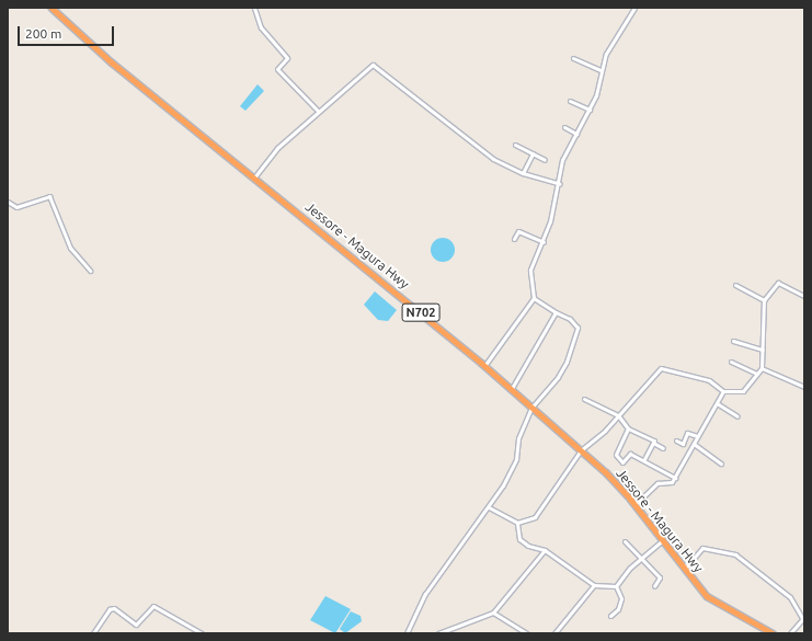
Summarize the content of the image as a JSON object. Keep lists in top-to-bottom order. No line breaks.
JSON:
{"streets":{"highway":["Jessore - Magura Hwy","N702"]},"scale_bar":"200 m"}
